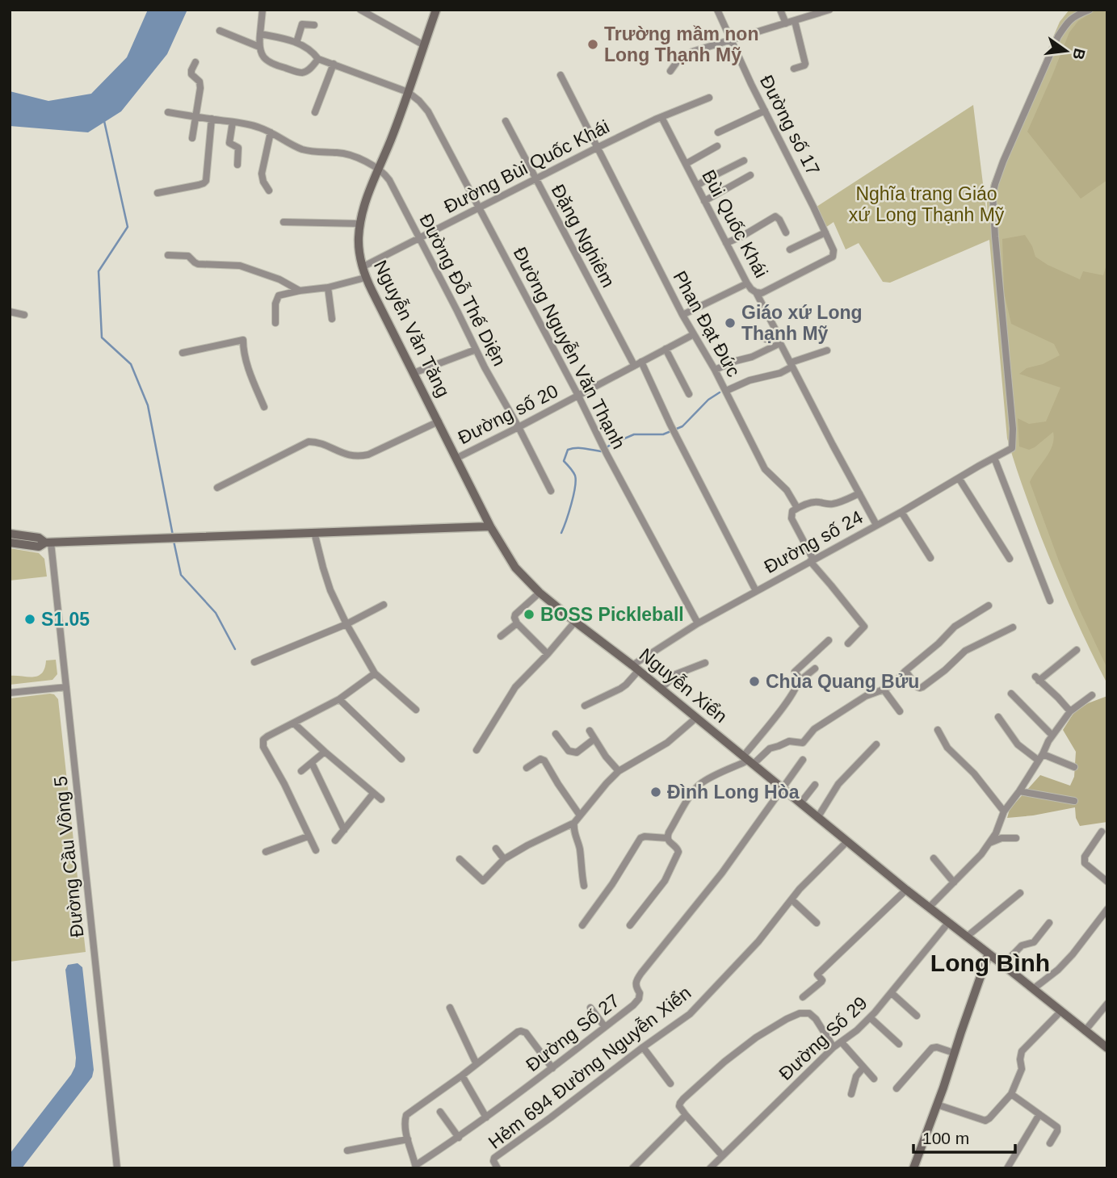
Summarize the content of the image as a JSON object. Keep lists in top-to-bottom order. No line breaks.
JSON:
{"streets":{"main road":["Nguyễn Văn Tăng","Nguyễn Xiển"],"street":["Đường số 17","Đường Bùi Quốc Khái","Bùi Quốc Khái","Đặng Nghiêm","Đường Đỗ Thế Diện","Phan Đạt Đức","Đường Nguyễn Văn Thạnh","Đường số 20","Đường số 24","Đường Cầu Vồng 5","Đường Số 27","Đường Số 29","Hẻm 694 Đường Nguyễn Xiển"]},"crossings":[["Đường số 17","Bùi Quốc Khái"],["Đường Bùi Quốc Khái","Bùi Quốc Khái"],["Đường Bùi Quốc Khái","Đặng Nghiêm"],["Đường Bùi Quốc Khái","Đường Đỗ Thế Diện"],["Đường Bùi Quốc Khái","Phan Đạt Đức"],["Đường Bùi Quốc Khái","Nguyễn Văn Tăng"],["Đường Bùi Quốc Khái","Đường Nguyễn Văn Thạnh"],["Đặng Nghiêm","Đường số 20"],["Đường Đỗ Thế Diện","Nguyễn Văn Tăng"],["Đường Đỗ Thế Diện","Đường số 20"],["Phan Đạt Đức","Đường số 20"],["Nguyễn Văn Tăng","Đường Nguyễn Văn Thạnh"],["Nguyễn Văn Tăng","Đường số 20"],["Nguyễn Văn Tăng","Nguyễn Xiển"],["Đường Nguyễn Văn Thạnh","Đường số 20"],["Đường Nguyễn Văn Thạnh","Đường số 24"],["Đường số 24","Nguyễn Xiển"],["Nguyễn Xiển","Đường Số 27"],["Nguyễn Xiển","Đường Số 29"],["Nguyễn Xiển","Hẻm 694 Đường Nguyễn Xiển"]],"districts":["Long Bình"],"parks":["Nghĩa trang Giáo xứ Long Thạnh Mỹ"],"places":["Trường mầm non Long Thạnh Mỹ","Giáo xứ Long Thạnh Mỹ","BOSS Pickleball","S1.05","Chùa Quang Bửu","Đình Long Hòa"],"scale_bar":"100 m","north":"right"}
